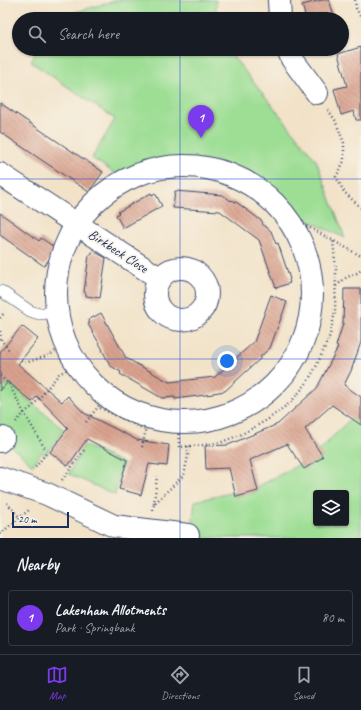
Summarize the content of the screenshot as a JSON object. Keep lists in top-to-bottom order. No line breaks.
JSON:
{"streets":{"street":["Birkbeck Close"]},"scale_bar":"20 m","page":{"search":"Search here","pins":"1","scale":"20 m","heading":"Nearby","list":[{"mark":"1","name":"Lakenham Allotments","note":"Park · Springbank","value":"80 m"}],"nav":["Map","Directions","Saved"]}}
